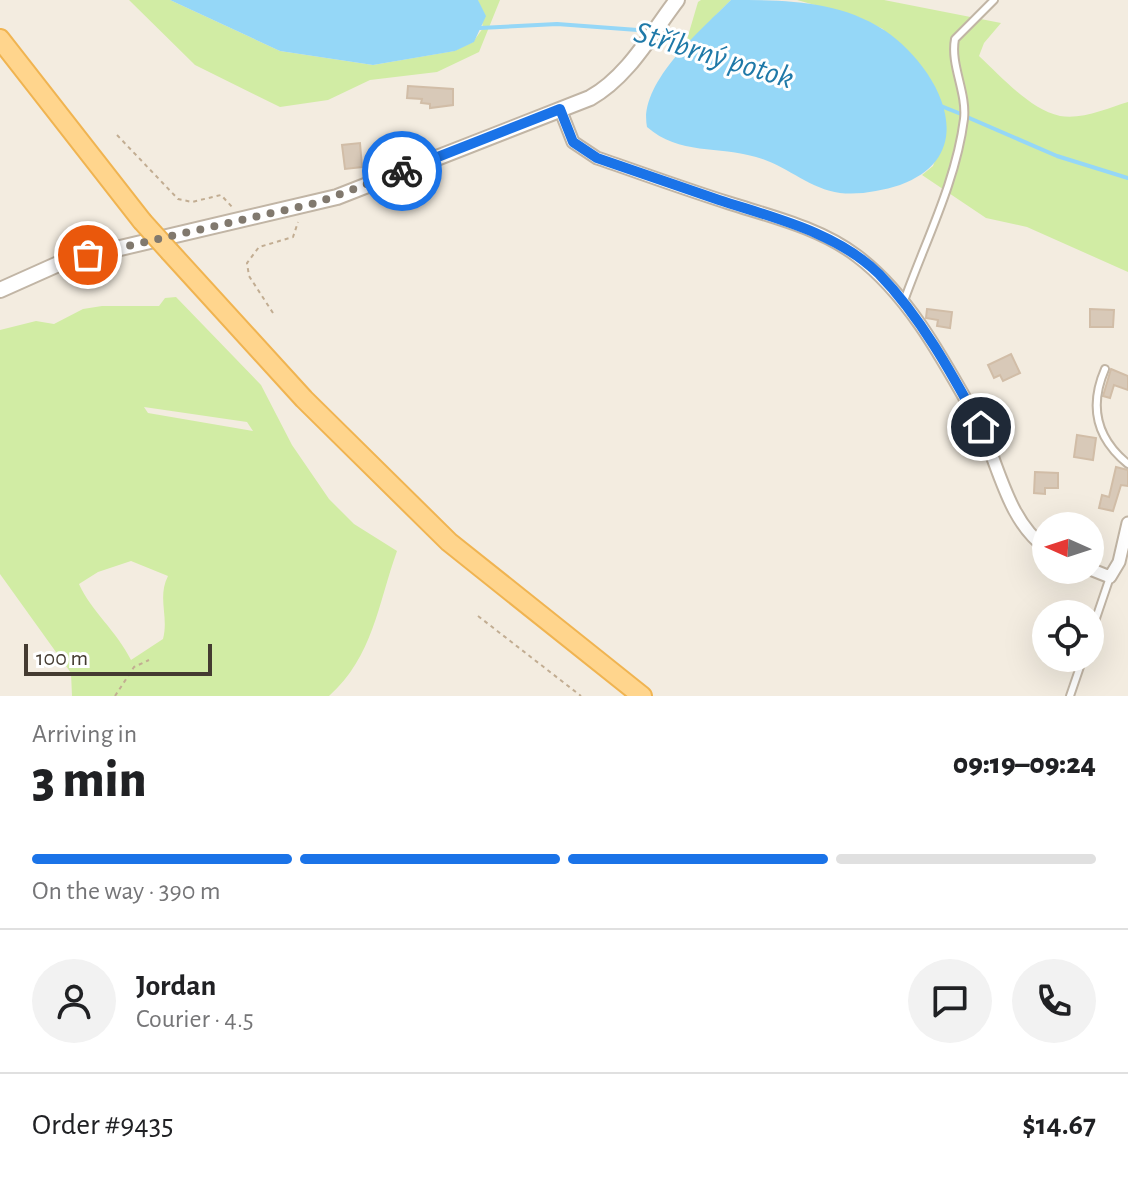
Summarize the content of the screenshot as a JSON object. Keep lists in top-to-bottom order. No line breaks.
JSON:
{"water":["Stříbrný potok"],"scale_bar":"100 m","north":"left","page":{"scale":"100 m","heading":["3 min","Arriving in","09:19–09:24"],"panel":["Jordan","Courier · 4.5","Order #9435","$14.67"],"bar":"On the way · 390 m"}}
